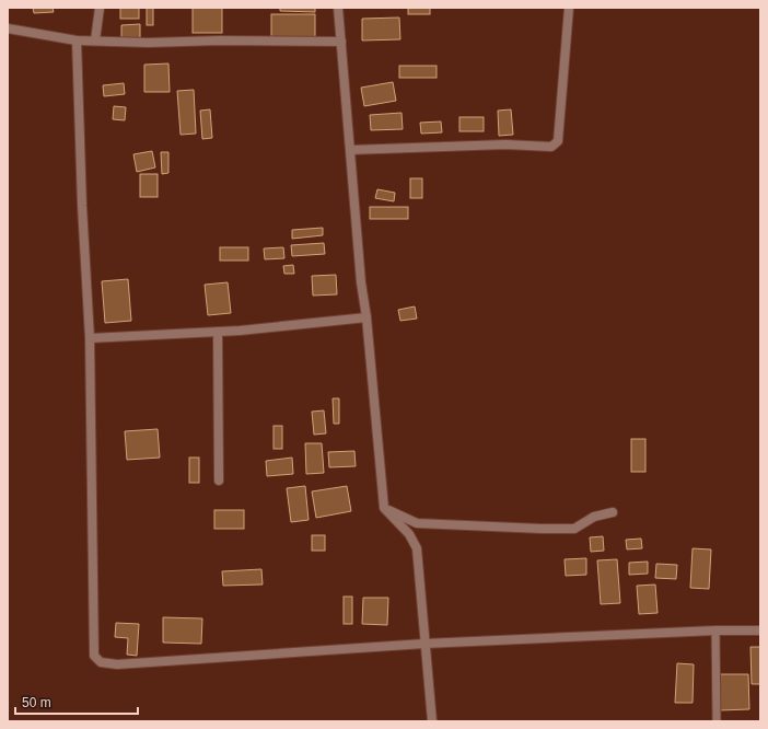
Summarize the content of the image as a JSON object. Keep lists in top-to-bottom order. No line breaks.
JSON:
{"scale_bar":"50 m"}
